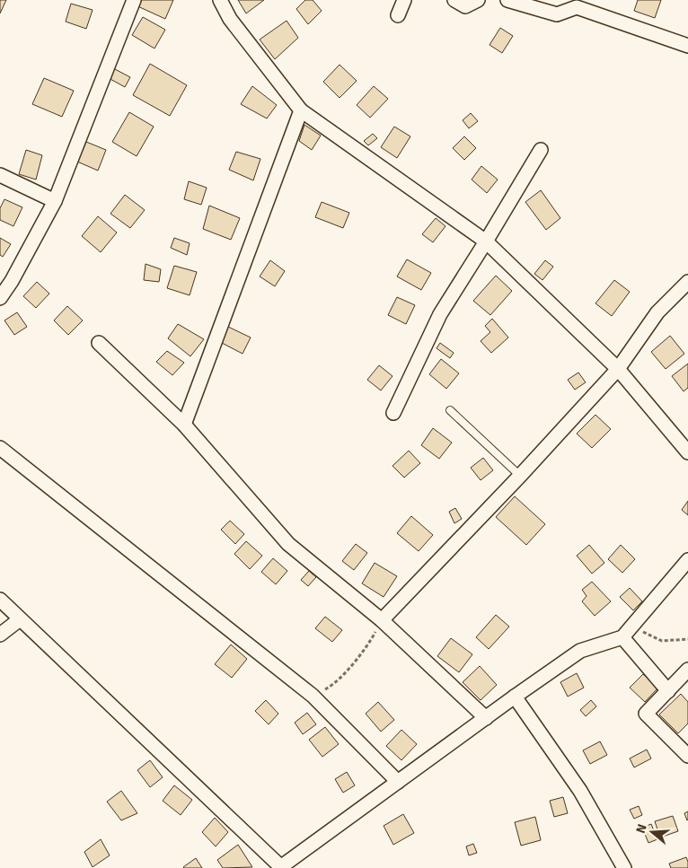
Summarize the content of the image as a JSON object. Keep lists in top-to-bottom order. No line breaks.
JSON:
{"north":"left"}
